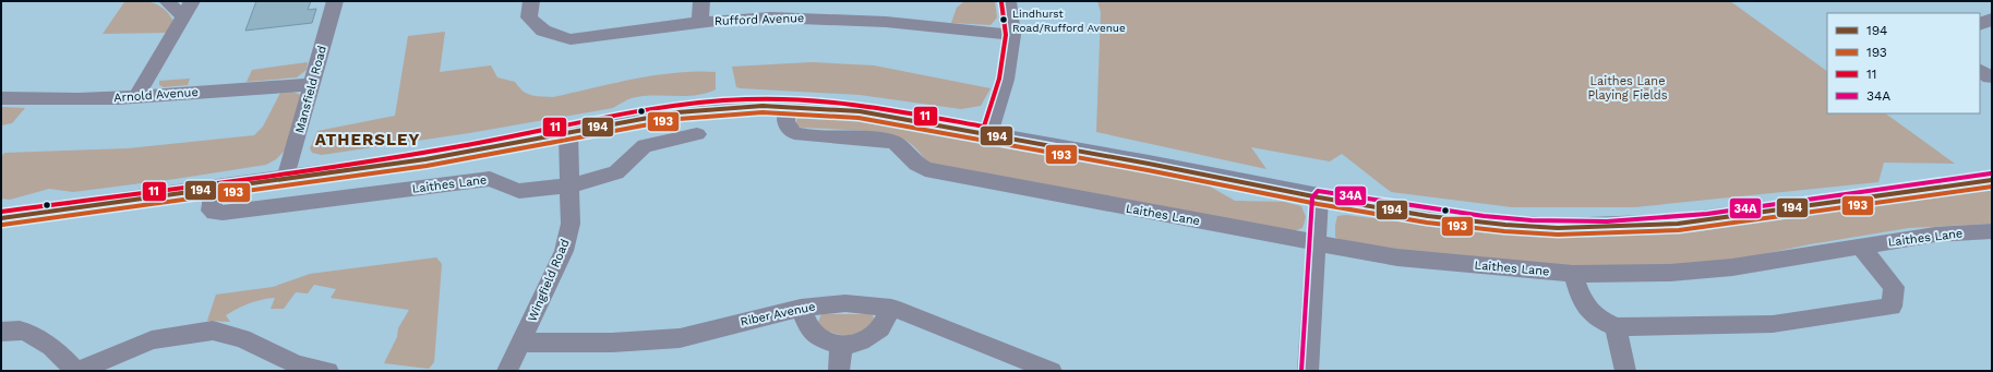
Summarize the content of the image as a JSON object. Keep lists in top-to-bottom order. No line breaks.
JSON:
{"streets":{"street":["Rufford Avenue","Mansfield Road","Arnold Avenue","Laithes Lane","Wingfield Road","Riber Avenue"]},"crossings":[["Mansfield Road","Arnold Avenue"],["Laithes Lane","Wingfield Road"],["Wingfield Road","Riber Avenue"]],"districts":["ATHERSLEY"],"parks":["Laithes Lane Playing Fields"],"places":["Lindhurst Road/Rufford Avenue"],"lines":["transit line 11","transit line 194","transit line 193","transit line 34A"],"legend":["194","193","11","34A"]}
